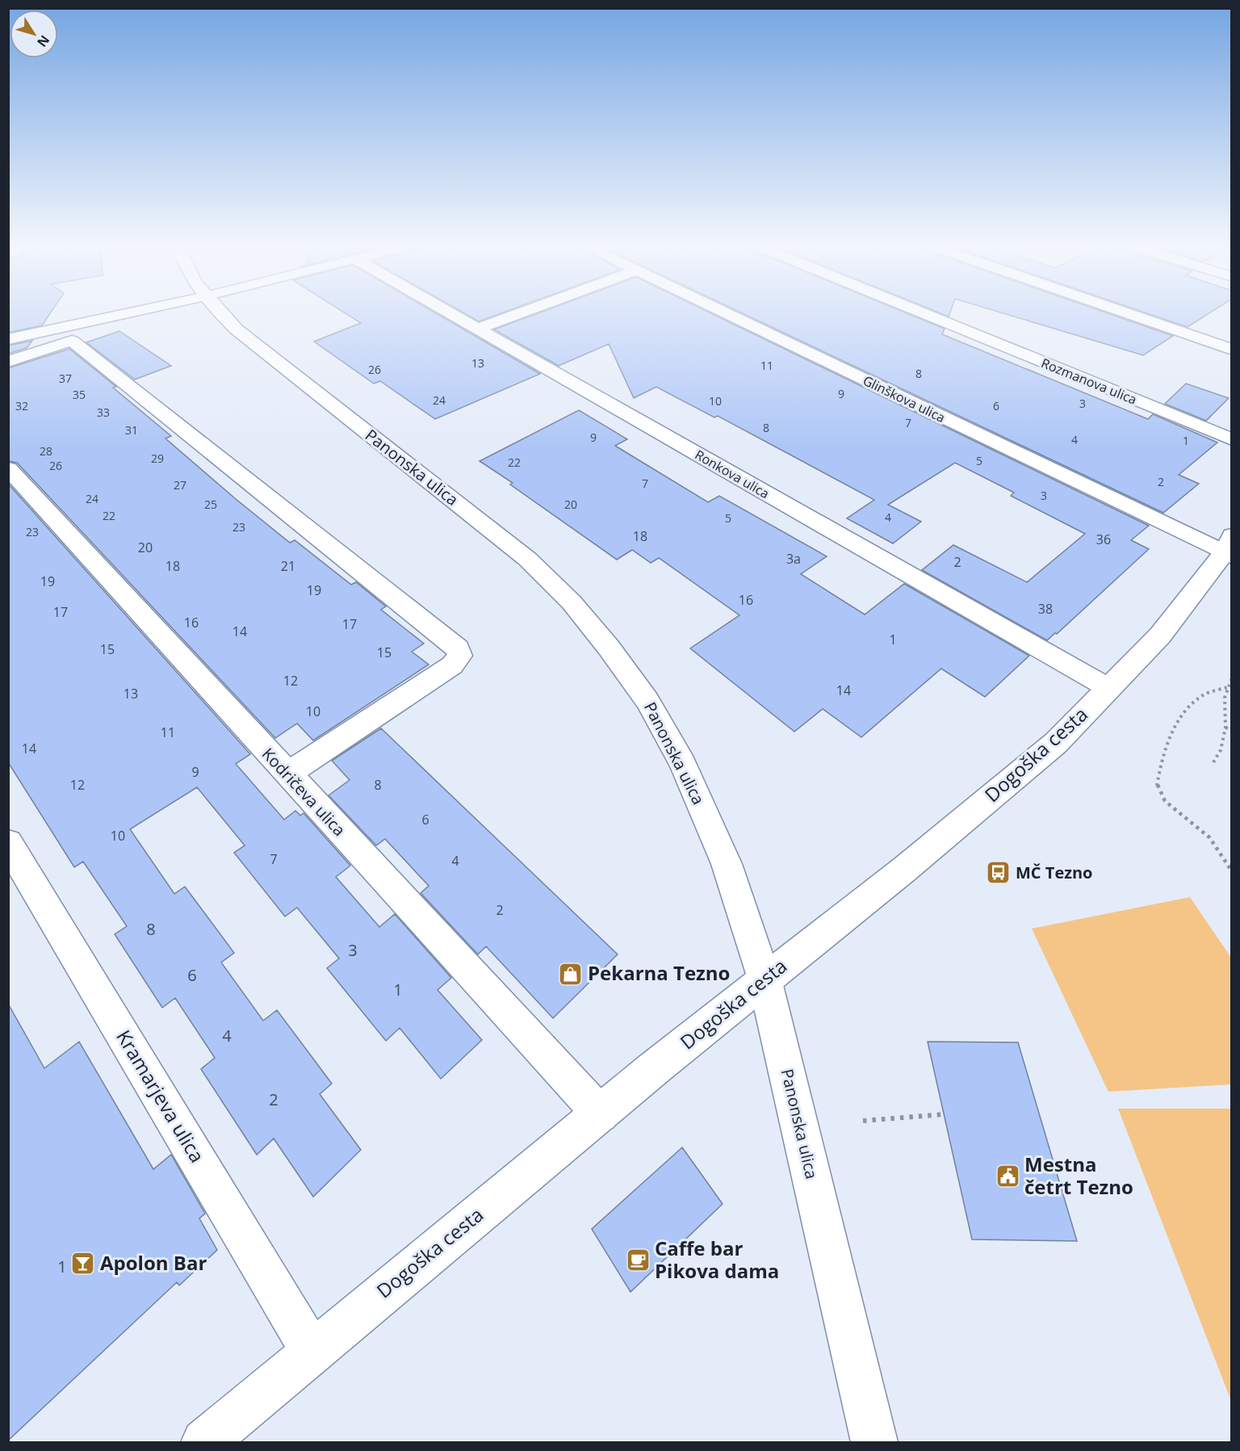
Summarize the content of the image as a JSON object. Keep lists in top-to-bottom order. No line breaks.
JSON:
{"streets":{"street":["Rozmanova ulica","Glinškova ulica","Panonska ulica","Ronkova ulica","Dogoška cesta","Kodričeva ulica","Kramarjeva ulica"]},"crossings":[["Glinškova ulica","Dogoška cesta"],["Panonska ulica","Dogoška cesta"],["Ronkova ulica","Dogoška cesta"],["Dogoška cesta","Kodričeva ulica"],["Dogoška cesta","Kramarjeva ulica"]],"places":{"bus stop":["MČ Tezno"],"shop":["Pekarna Tezno"],"public building":["Mestna četrt Tezno"],"cafe":["Caffe bar Pikova dama"],"bar":["Apolon Bar"]},"house_numbers":["13","11","26","8","37","9","35","24","10","3","32","6","33","7","8","31","9","4","1","28","29","5","22","26","2","7","27","3","24","25","20","22","4","5","23","23","18","36","20","3a","2","18","21","19","19","16","38","17","16","17","14","1","15","15","12","14","13","10","11","14","9","12","8","6","10","7","4","2","8","3","6","1","4","2","1"],"north":"bottom right"}
